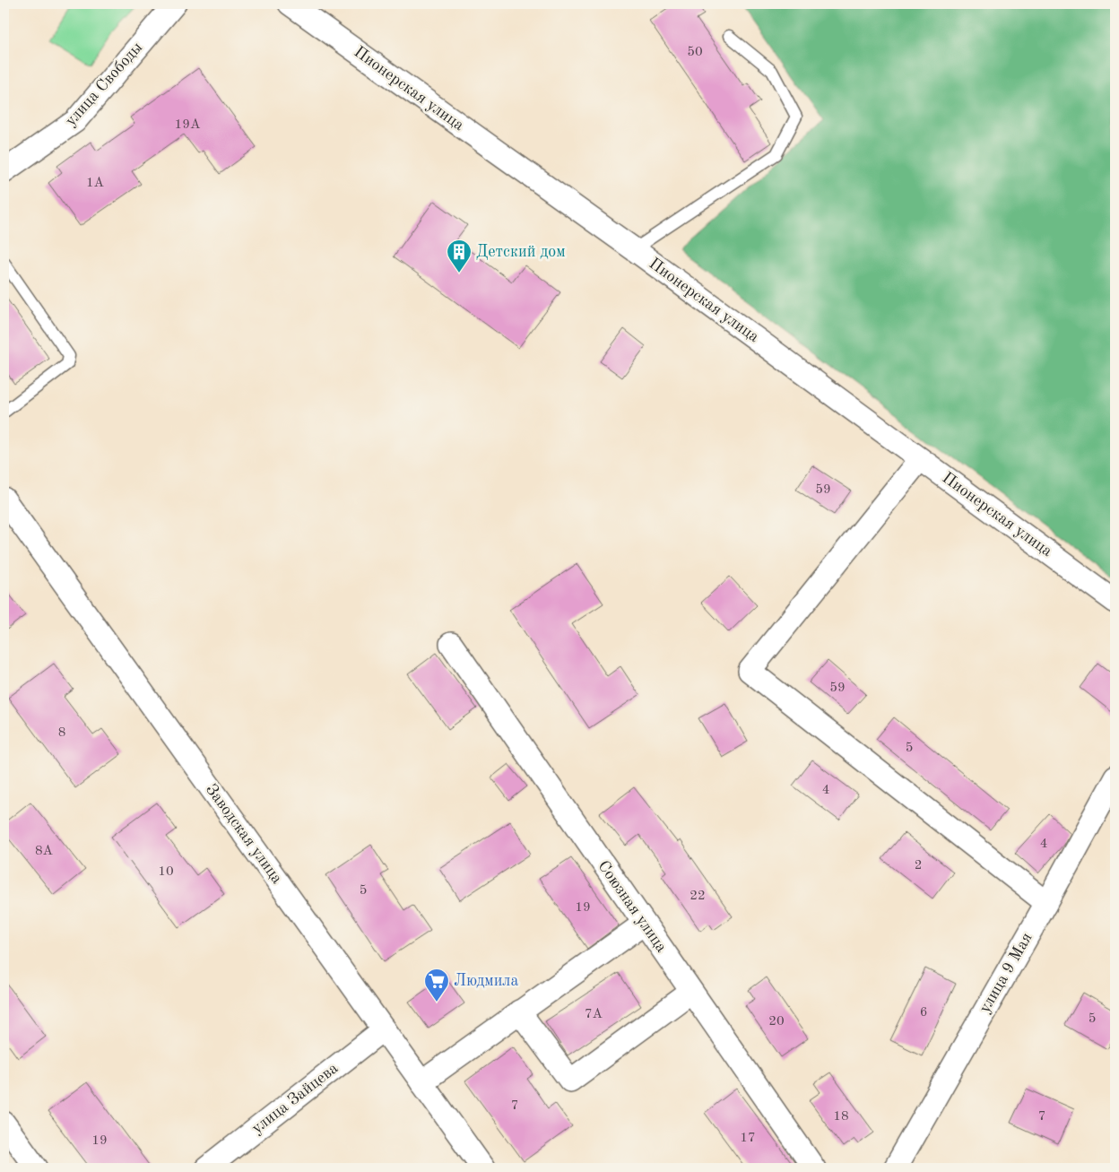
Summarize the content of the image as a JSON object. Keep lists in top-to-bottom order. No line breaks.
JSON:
{"streets":{"street":["улица Свободы","Пионерская улица","Заводская улица","Союзная улица","улица 9 Мая","улица Зайцева"]},"crossings":[["Заводская улица","улица Зайцева"]],"places":{"building":["Детский дом"],"supermarket":["Людмила"]},"house_numbers":["50","19А","1А","59","59","8","5","4","4","8А","2","10","5","22","19","6","7А","5","20","7","18","7","17","19"]}
